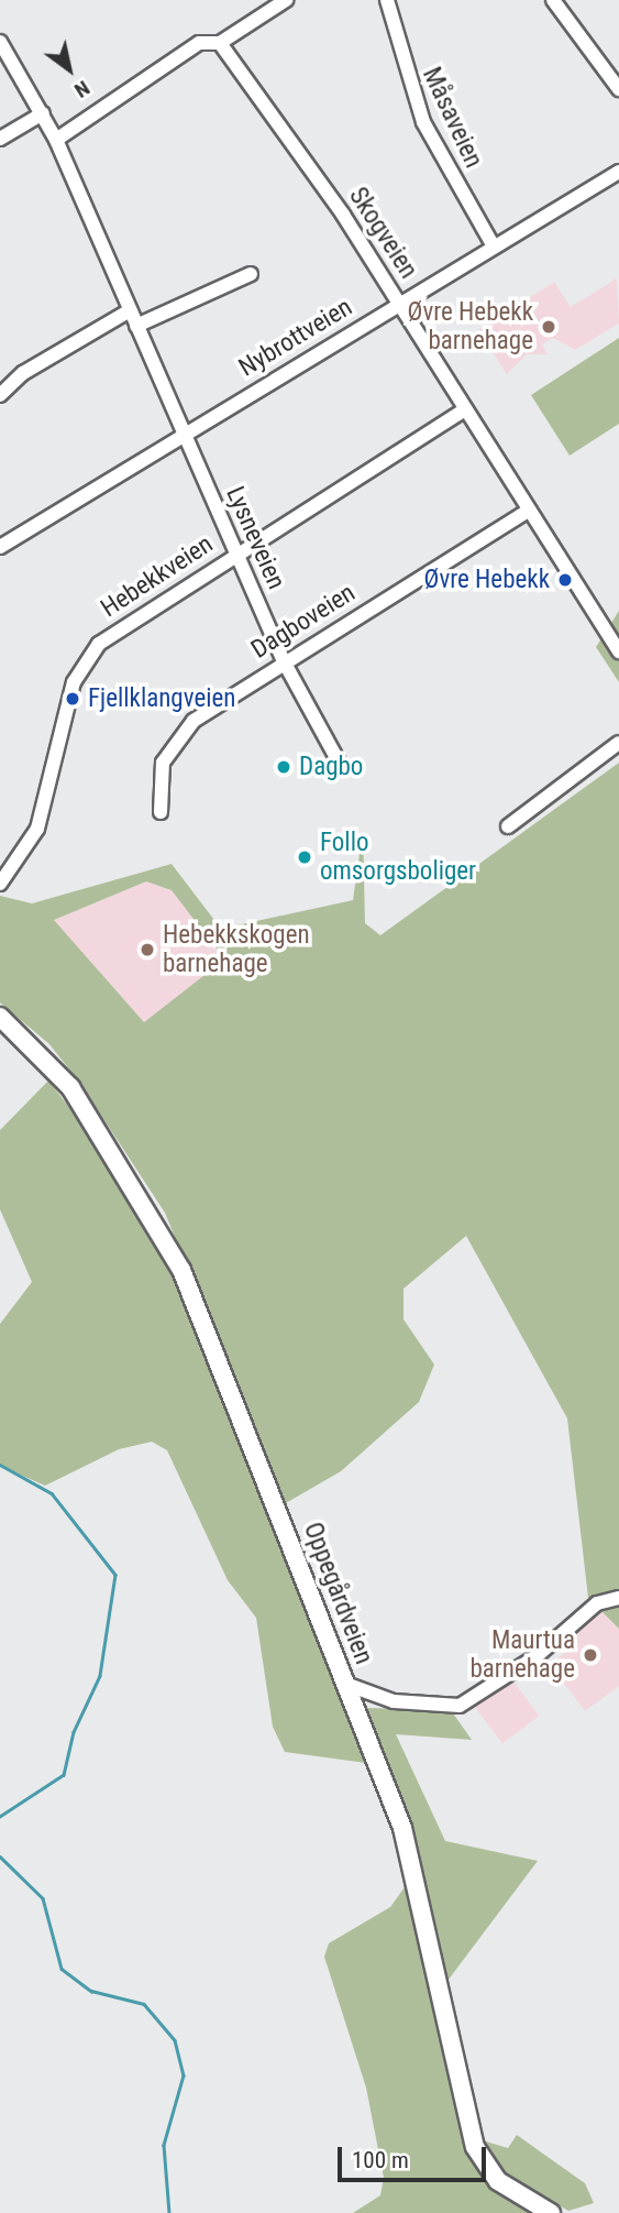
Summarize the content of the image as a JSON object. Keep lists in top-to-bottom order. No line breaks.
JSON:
{"streets":{"main road":["Oppegårdveien"],"street":["Måsaveien","Skogveien","Nybrottveien","Lysneveien","Hebekkveien","Dagboveien"]},"crossings":[["Måsaveien","Nybrottveien"],["Skogveien","Nybrottveien"],["Skogveien","Hebekkveien"],["Skogveien","Dagboveien"],["Nybrottveien","Lysneveien"],["Lysneveien","Hebekkveien"],["Lysneveien","Dagboveien"]],"places":["Øvre Hebekk barnehage","Øvre Hebekk","Fjellklangveien","Dagbo","Follo omsorgsboliger","Hebekkskogen barnehage","Maurtua barnehage"],"scale_bar":"100 m","north":"bottom right"}
